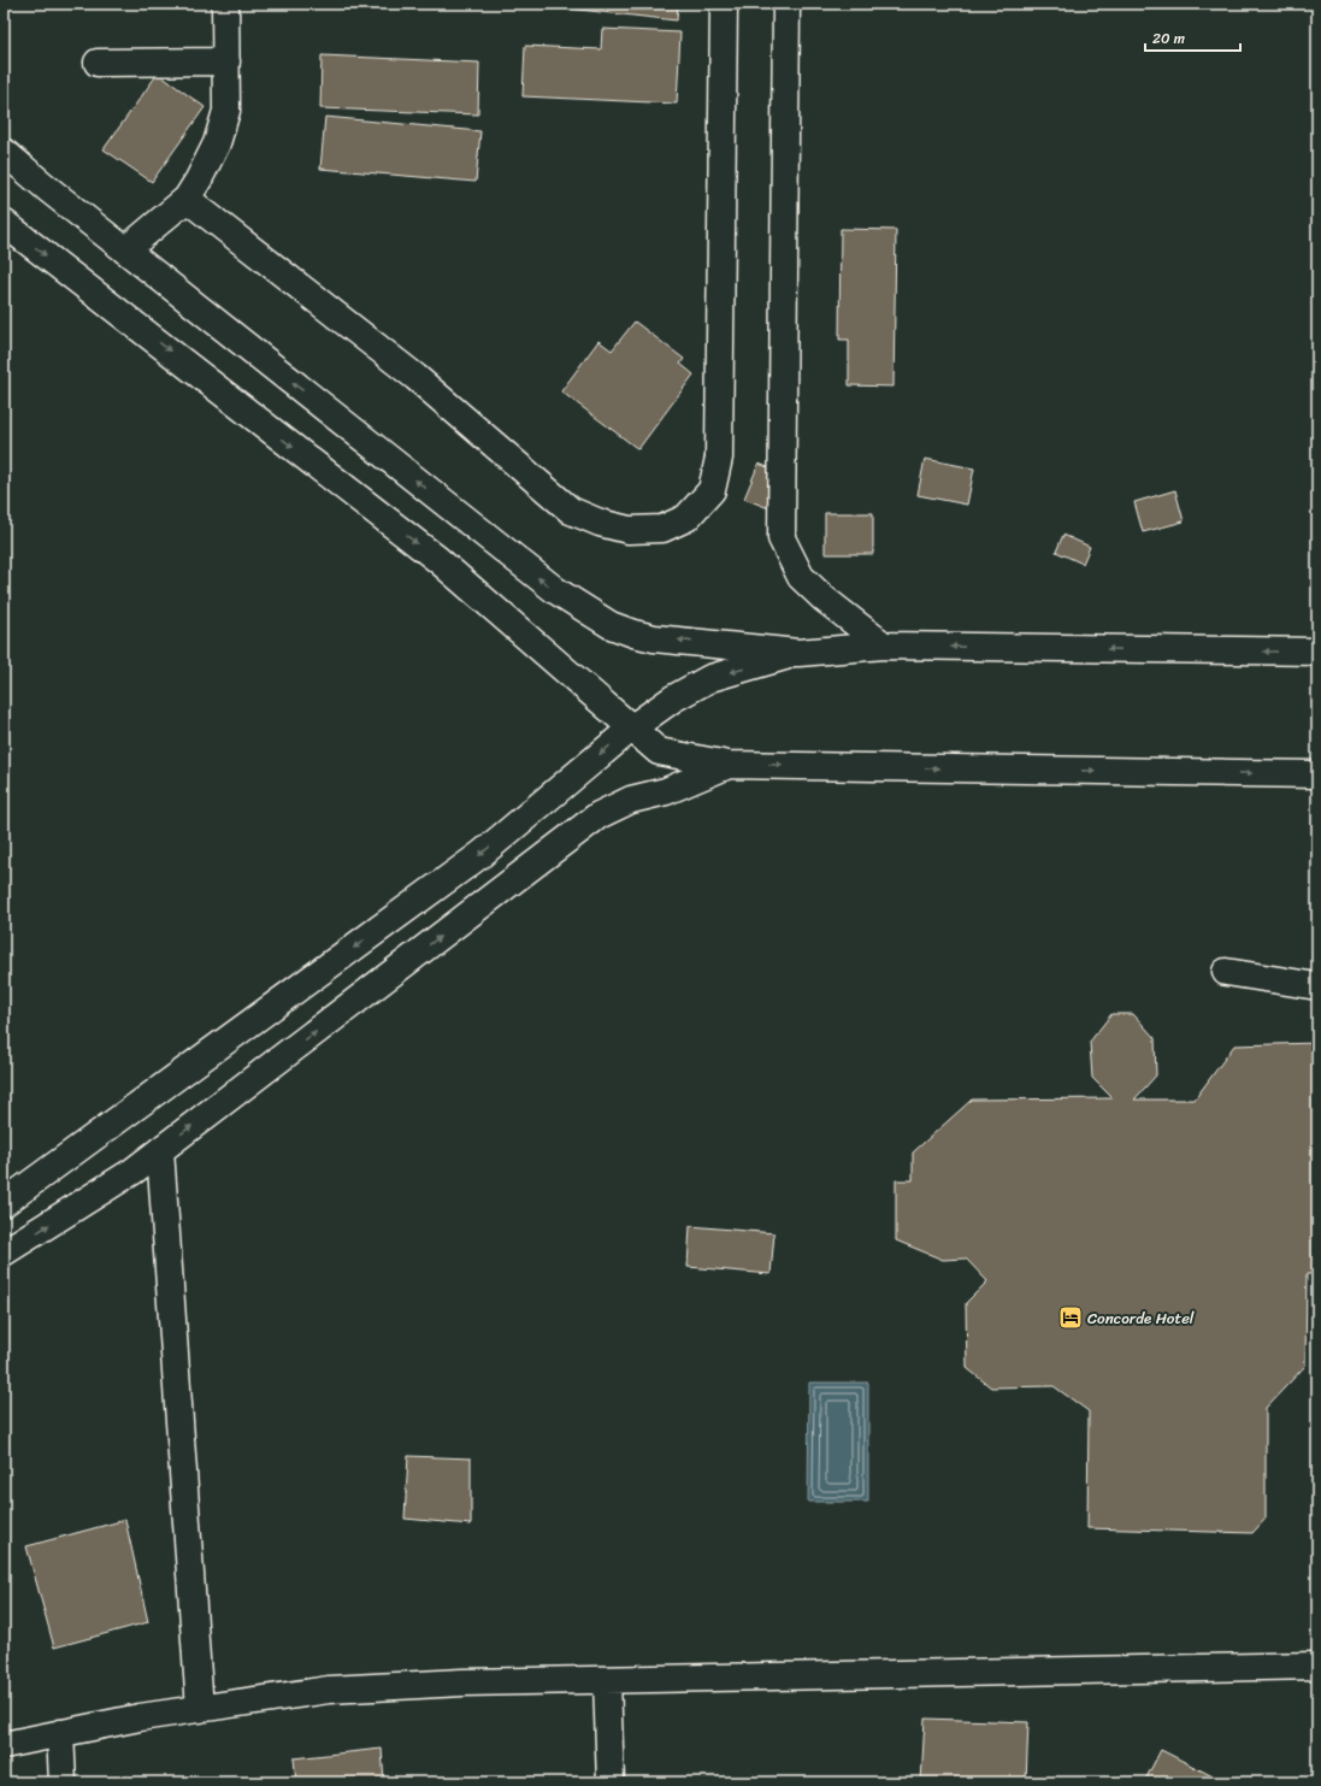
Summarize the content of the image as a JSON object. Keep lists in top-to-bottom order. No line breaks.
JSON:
{"places":{"hotel":["Concorde Hotel"]},"scale_bar":"20 m"}
